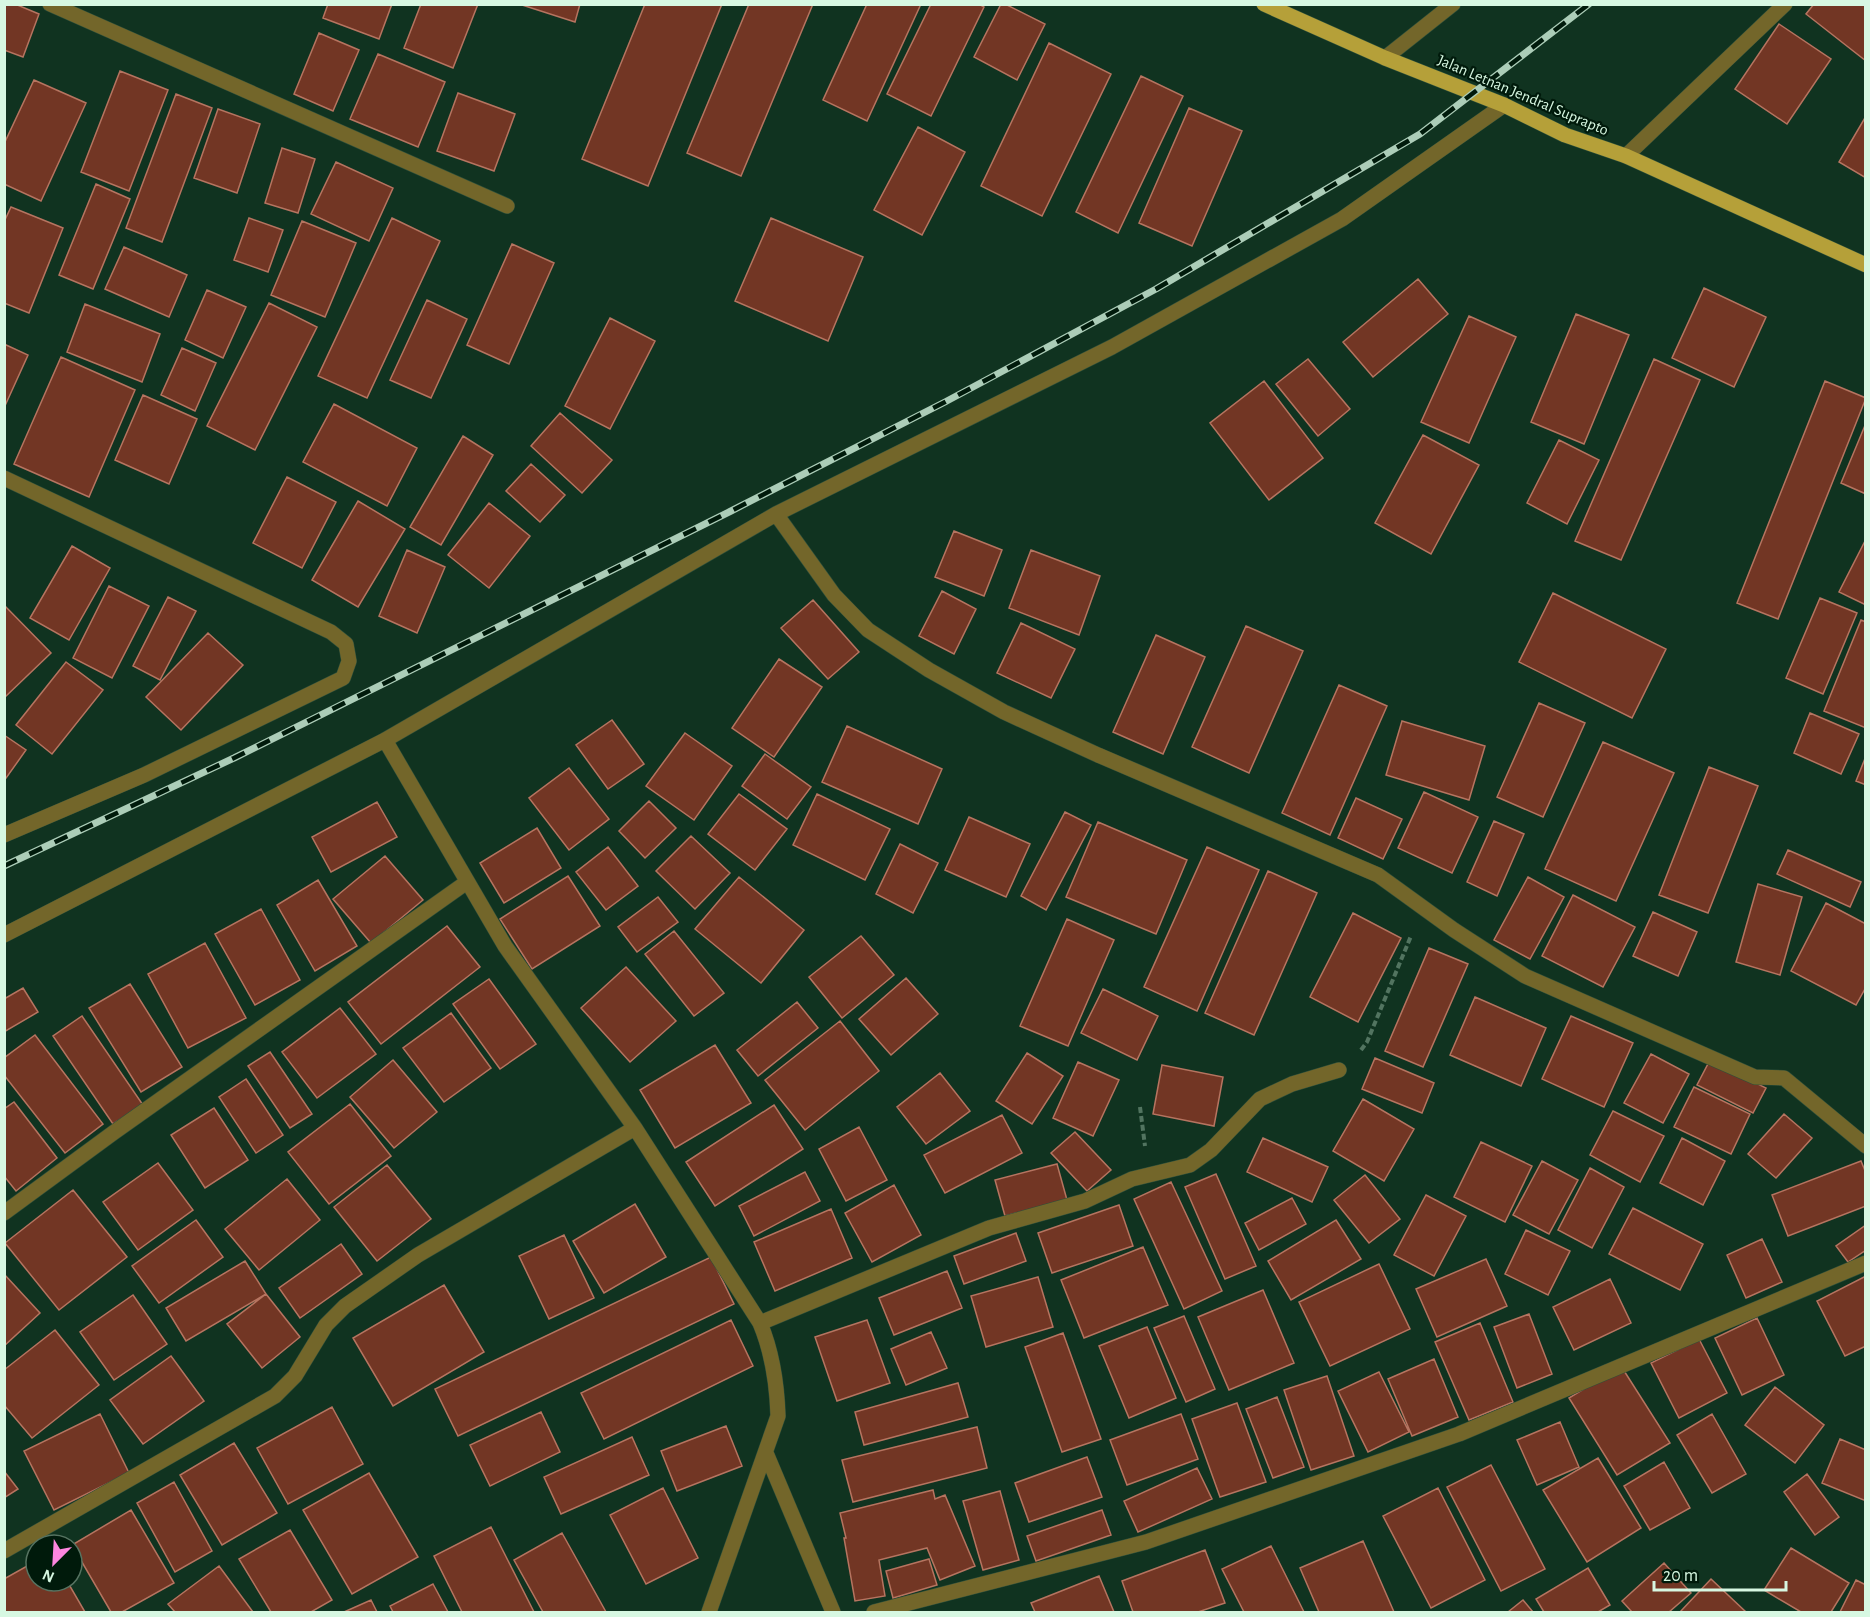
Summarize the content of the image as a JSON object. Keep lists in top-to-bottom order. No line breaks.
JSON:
{"streets":{"main road":["Jalan Letnan Jendral Suprapto"]},"scale_bar":"20 m","north":"bottom left"}
